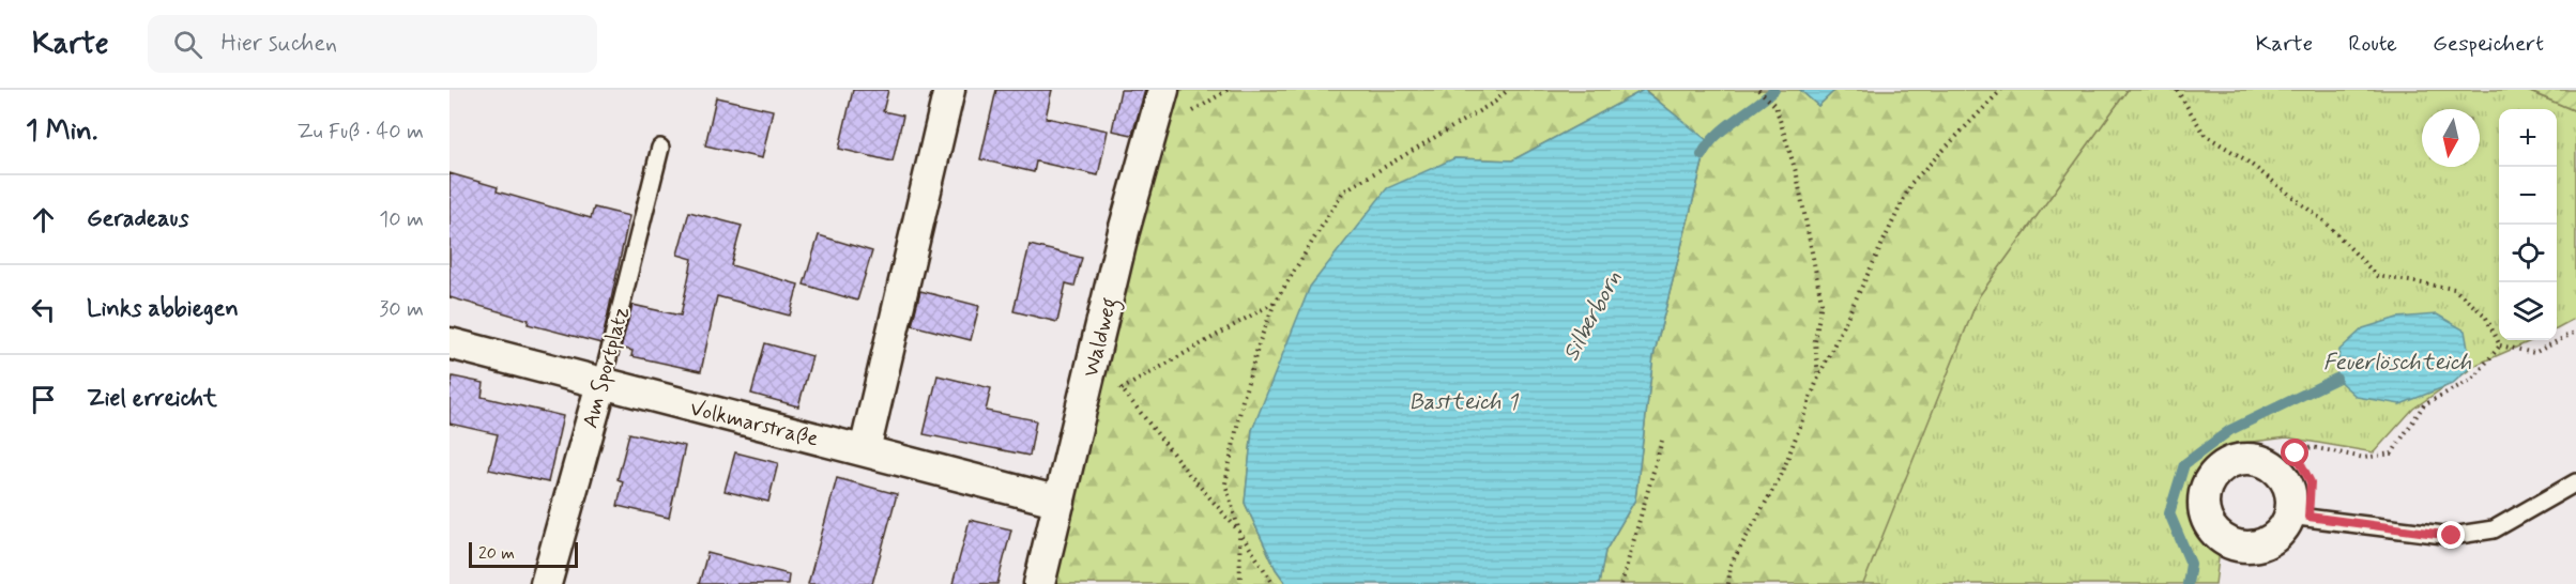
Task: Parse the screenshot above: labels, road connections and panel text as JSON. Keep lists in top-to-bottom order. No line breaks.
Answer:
{"streets":{"street":["Waldweg","Am Sportplatz","Volkmarstraße"]},"crossings":[["Waldweg","Volkmarstraße"],["Am Sportplatz","Volkmarstraße"]],"water":["Silberborn","Feuerlöschteich","Bastteich 1"],"scale_bar":"20 m","north":"bottom","page":{"header":"Karte","search":"Hier suchen","nav":["Karte","Route","Gespeichert"],"heading":["1 Min.","Zu Fuß · 40 m"],"map_buttons":["+","−"],"list":[["Geradeaus","10 m"],["Links abbiegen","30 m"],"Ziel erreicht"],"scale":"20 m"}}
